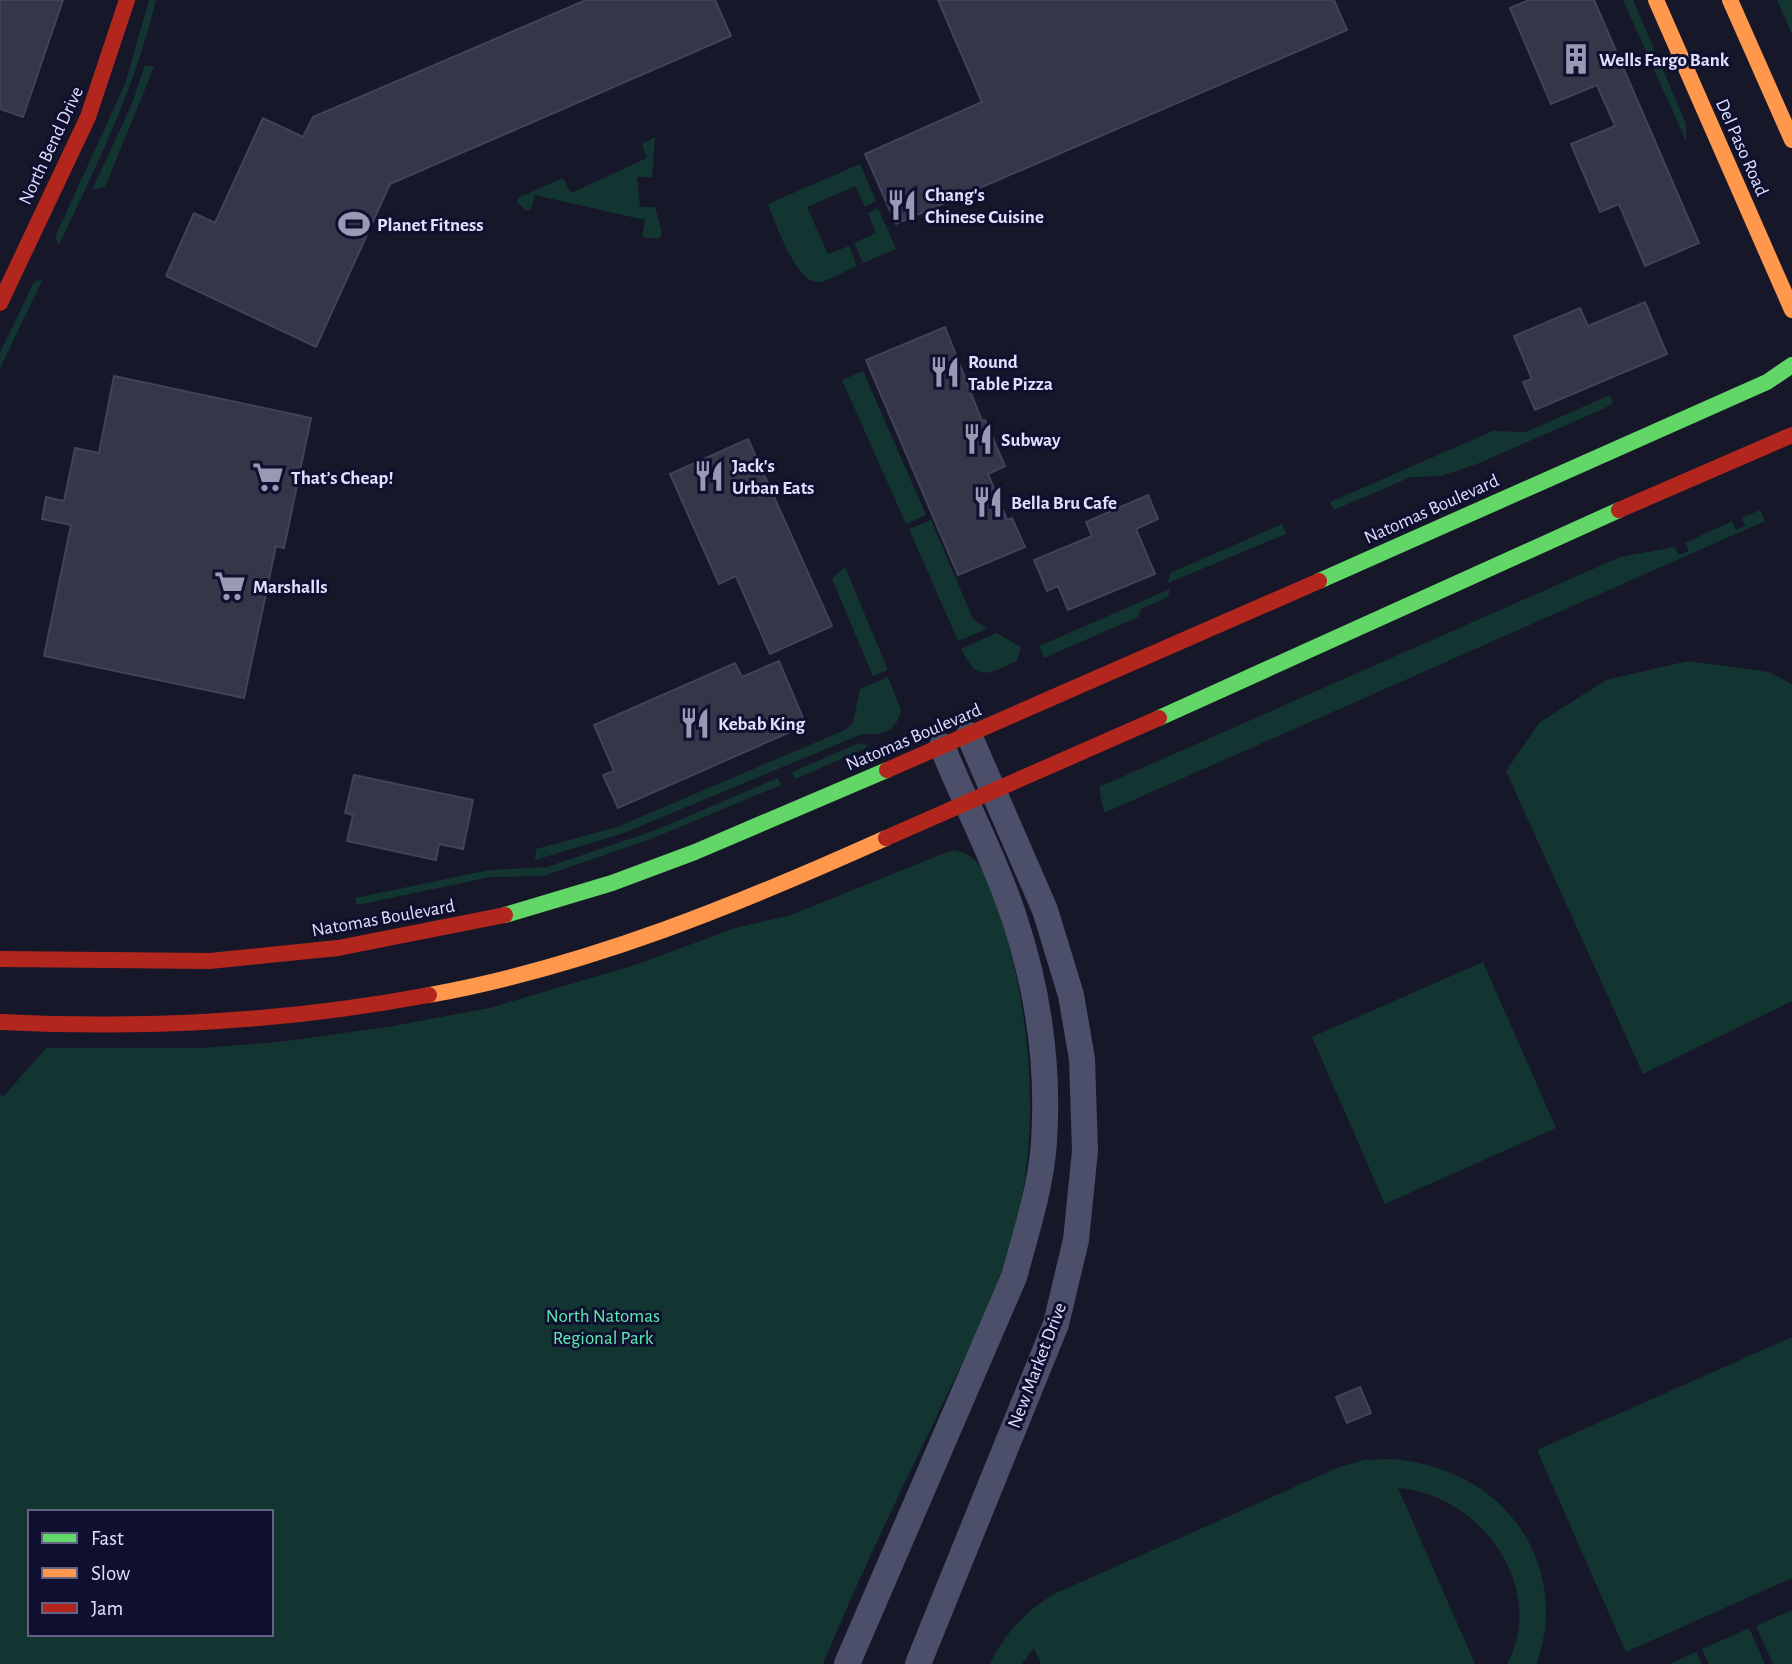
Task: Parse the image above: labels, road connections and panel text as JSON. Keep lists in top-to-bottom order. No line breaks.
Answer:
{"streets":{"main road":["North Bend Drive","Del Paso Road","Natomas Boulevard"],"street":["New Market Drive"]},"crossings":[["Natomas Boulevard","New Market Drive"]],"parks":["North Natomas Regional Park"],"places":{"building":["Wells Fargo Bank"],"restaurant":["Chang's Chinese Cuisine","Round Table Pizza","Subway","Jack's Urban Eats","Bella Bru Cafe","Kebab King"],"sports":["Planet Fitness"],"supermarket":["That’s Cheap!","Marshalls"]},"legend":["Fast","Slow","Jam"]}
